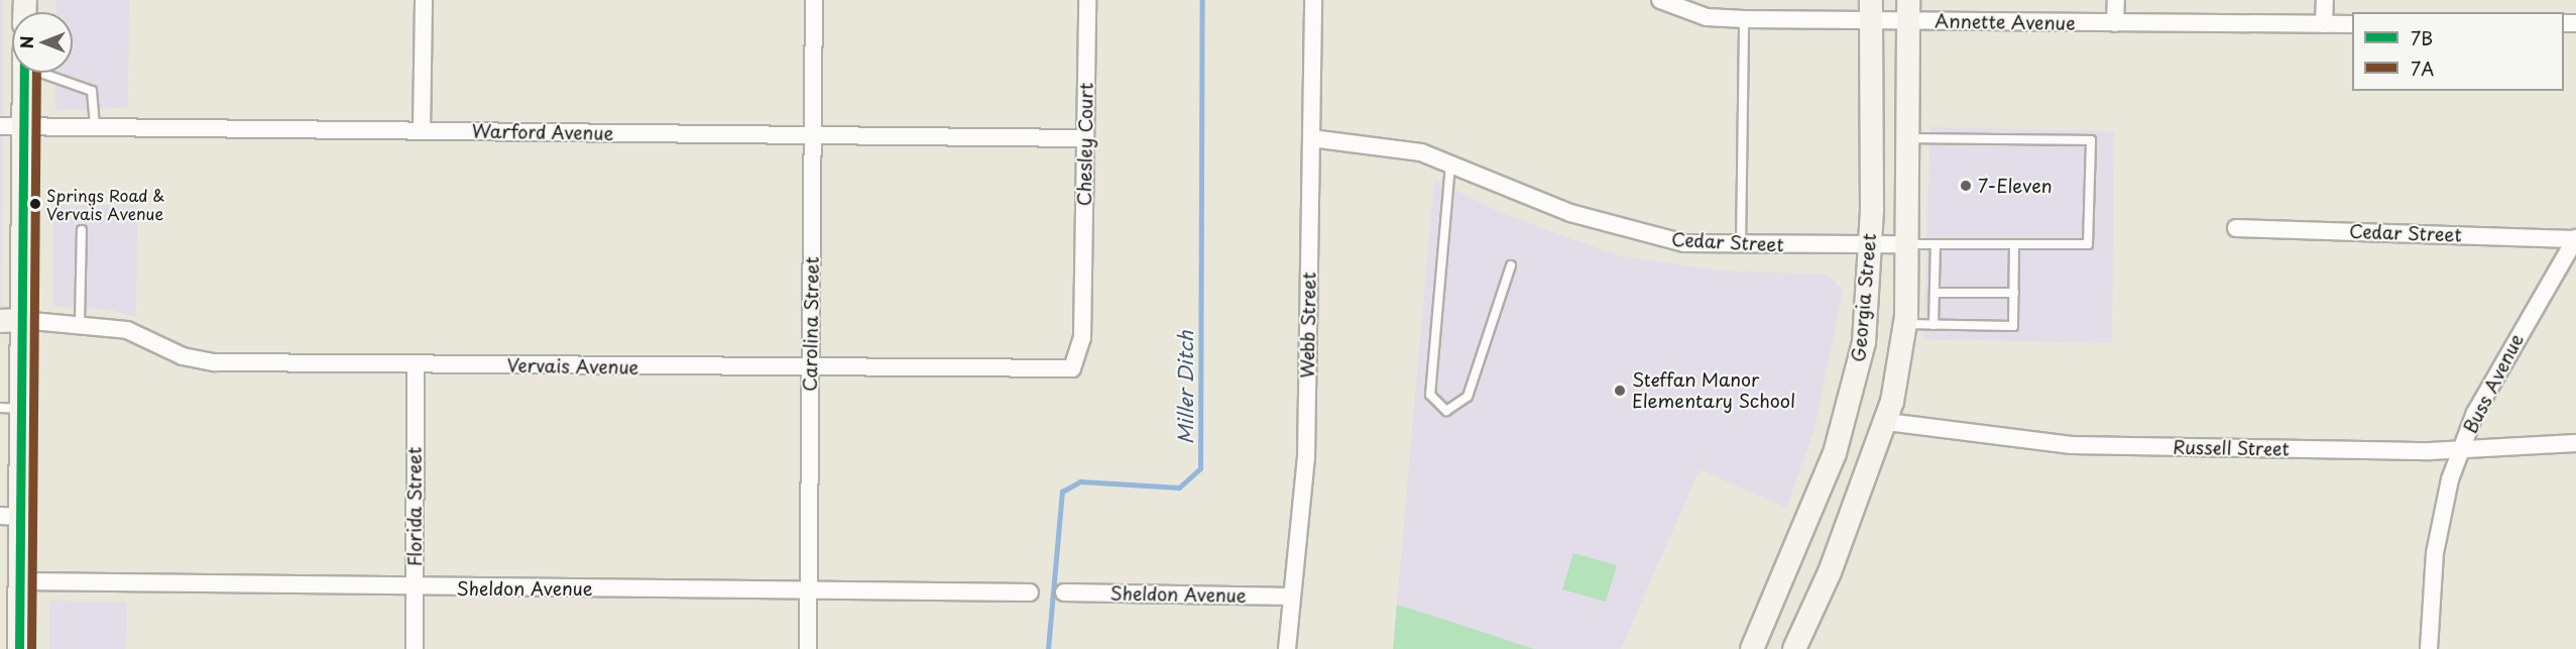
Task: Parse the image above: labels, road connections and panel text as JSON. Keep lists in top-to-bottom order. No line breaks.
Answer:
{"streets":{"main road":["Georgia Street"],"street":["Annette Avenue","Warford Avenue","Chesley Court","Cedar Street","Carolina Street","Webb Street","Vervais Avenue","Buss Avenue","Russell Street","Florida Street","Sheldon Avenue"]},"crossings":[["Annette Avenue","Georgia Street"],["Warford Avenue","Chesley Court"],["Warford Avenue","Carolina Street"],["Chesley Court","Vervais Avenue"],["Cedar Street","Georgia Street"],["Cedar Street","Webb Street"],["Cedar Street","Buss Avenue"],["Carolina Street","Vervais Avenue"],["Carolina Street","Sheldon Avenue"],["Webb Street","Sheldon Avenue"],["Vervais Avenue","Florida Street"],["Buss Avenue","Russell Street"],["Florida Street","Sheldon Avenue"]],"water":["Miller Ditch"],"places":["7-Eleven","Springs Road & Vervais Avenue","Steffan Manor Elementary School"],"lines":["transit line 7B","transit line 7A"],"legend":["7B","7A"],"north":"left"}
